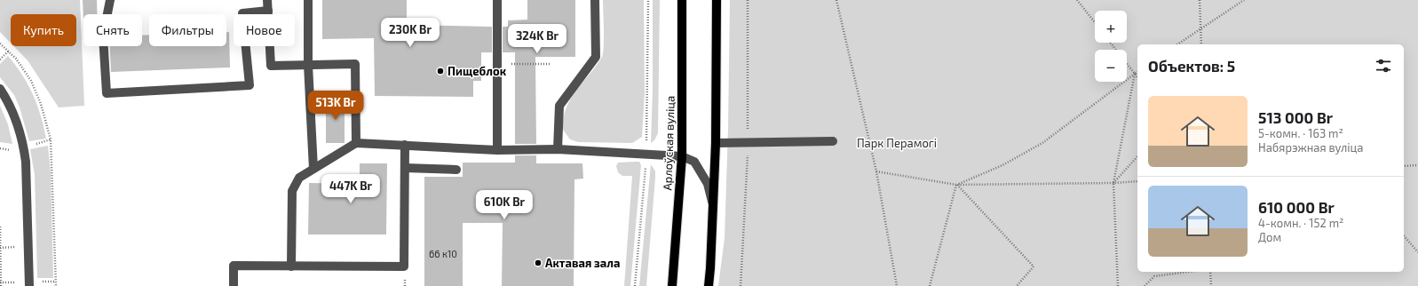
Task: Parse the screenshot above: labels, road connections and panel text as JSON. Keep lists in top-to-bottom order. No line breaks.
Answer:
{"streets":{"main road":["Арлоўская вуліца"]},"parks":["Парк Перамогі"],"places":["Пищеблок","Актавая зала"],"house_numbers":["66 к10"],"page":{"map_buttons":["+","−"],"chip":["Купить","Снять","Фильтры","Новое"],"price":["230K Br","324K Br","513K Br","447K Br","610K Br"],"heading":"Объектов: 5","list":[{"name":"513 000 Br","note":"5-комн. · 163 m² · Набярэжная вуліца"},{"name":"610 000 Br","note":"4-комн. · 152 m² · Дом"}]}}
